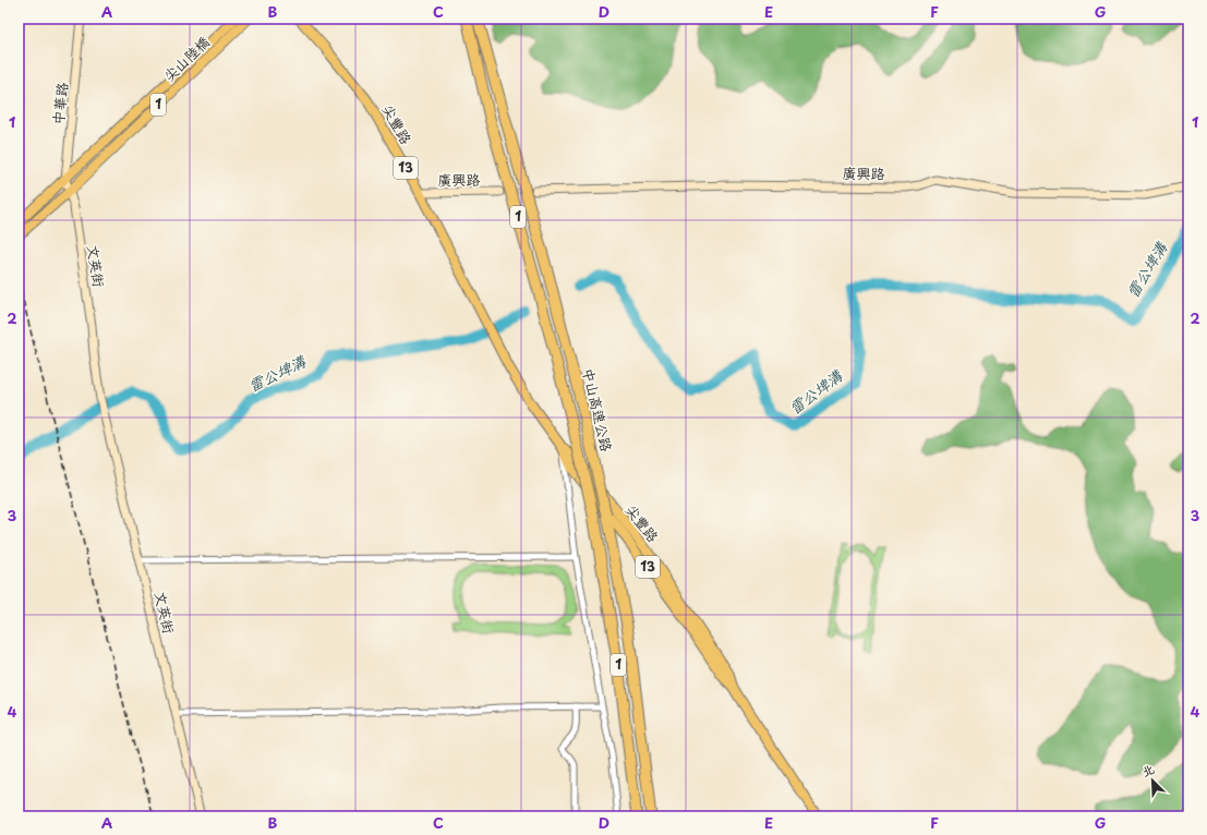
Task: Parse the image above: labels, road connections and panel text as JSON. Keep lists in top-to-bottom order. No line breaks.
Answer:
{"streets":{"highway":["1","中山高速公路"],"main road":["尖山陸橋","尖豐路","13"],"street":["中華路","廣興路","文英街"]},"crossings":[["尖山陸橋","中華路"],["尖山陸橋","1"],["尖山陸橋","文英街"],["中華路","1"],["中華路","文英街"],["1","文英街"],["尖豐路","廣興路"]],"water":["雷公埤溝"],"north":"top left","grid":{"columns":["A","B","C","D","E","F","G"],"rows":["1","2","3","4"]}}
